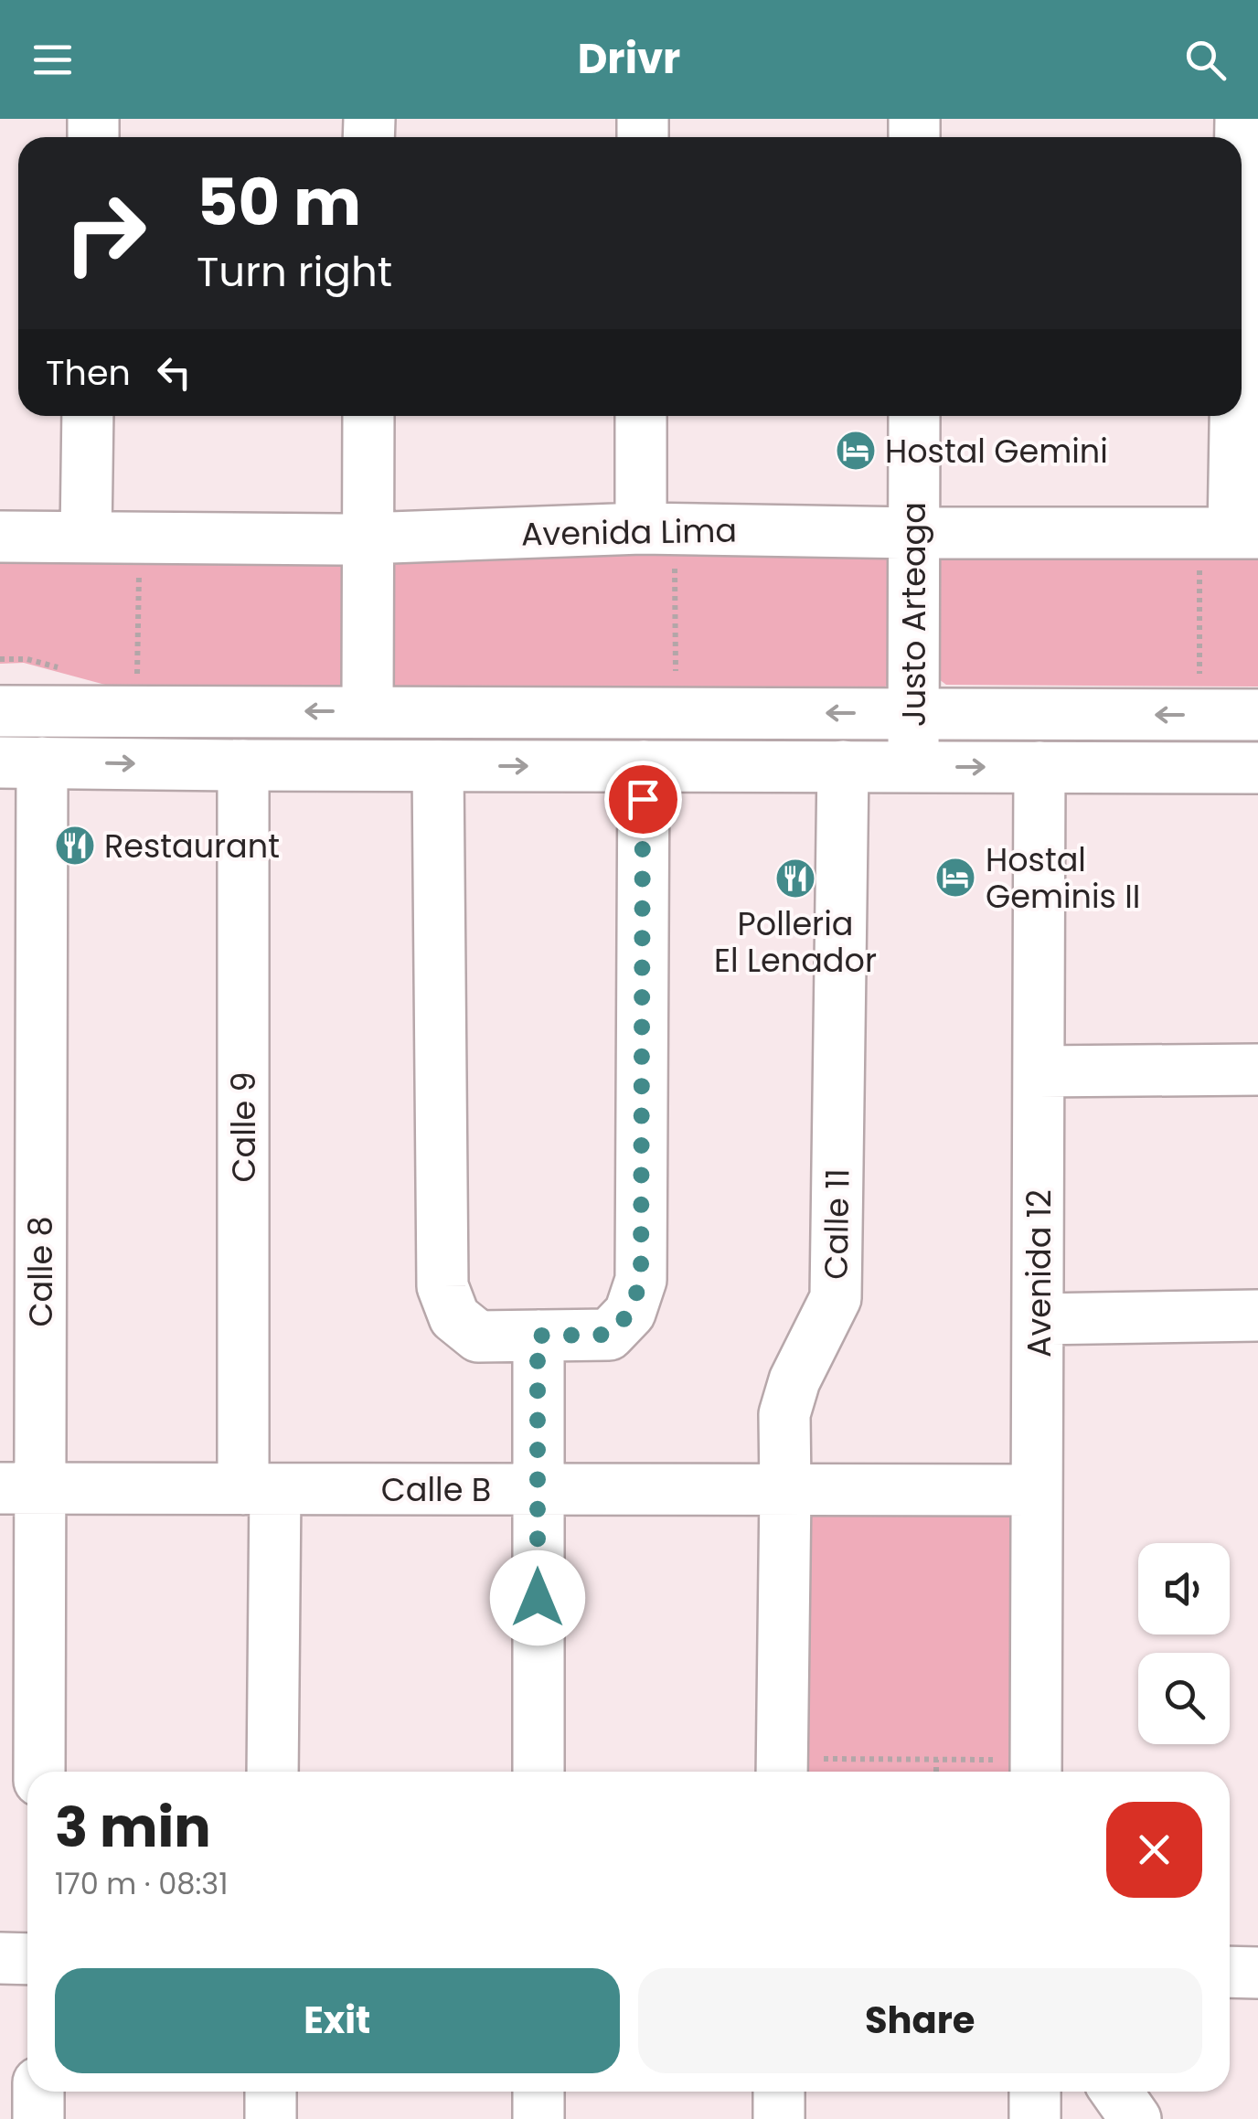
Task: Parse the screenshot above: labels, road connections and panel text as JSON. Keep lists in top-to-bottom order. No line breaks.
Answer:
{"streets":{"street":["Avenida Lima","Justo Arteaga","Calle 9","Calle 11","Calle 8","Avenida 12","Calle B"]},"crossings":[["Avenida Lima","Justo Arteaga"],["Calle 9","Calle B"],["Calle 11","Calle B"],["Calle 8","Calle B"],["Avenida 12","Calle B"]],"places":{"hotel":["Hostal Gemini","Hostal Geminis II"],"restaurant":["Restaurant","Polleria El Lenador"]},"page":{"header":"Drivr","turn":["50 m","Turn right"],"then":"Then","heading":["3 min","170 m · 08:31"],"buttons":["Exit","Share"]}}
